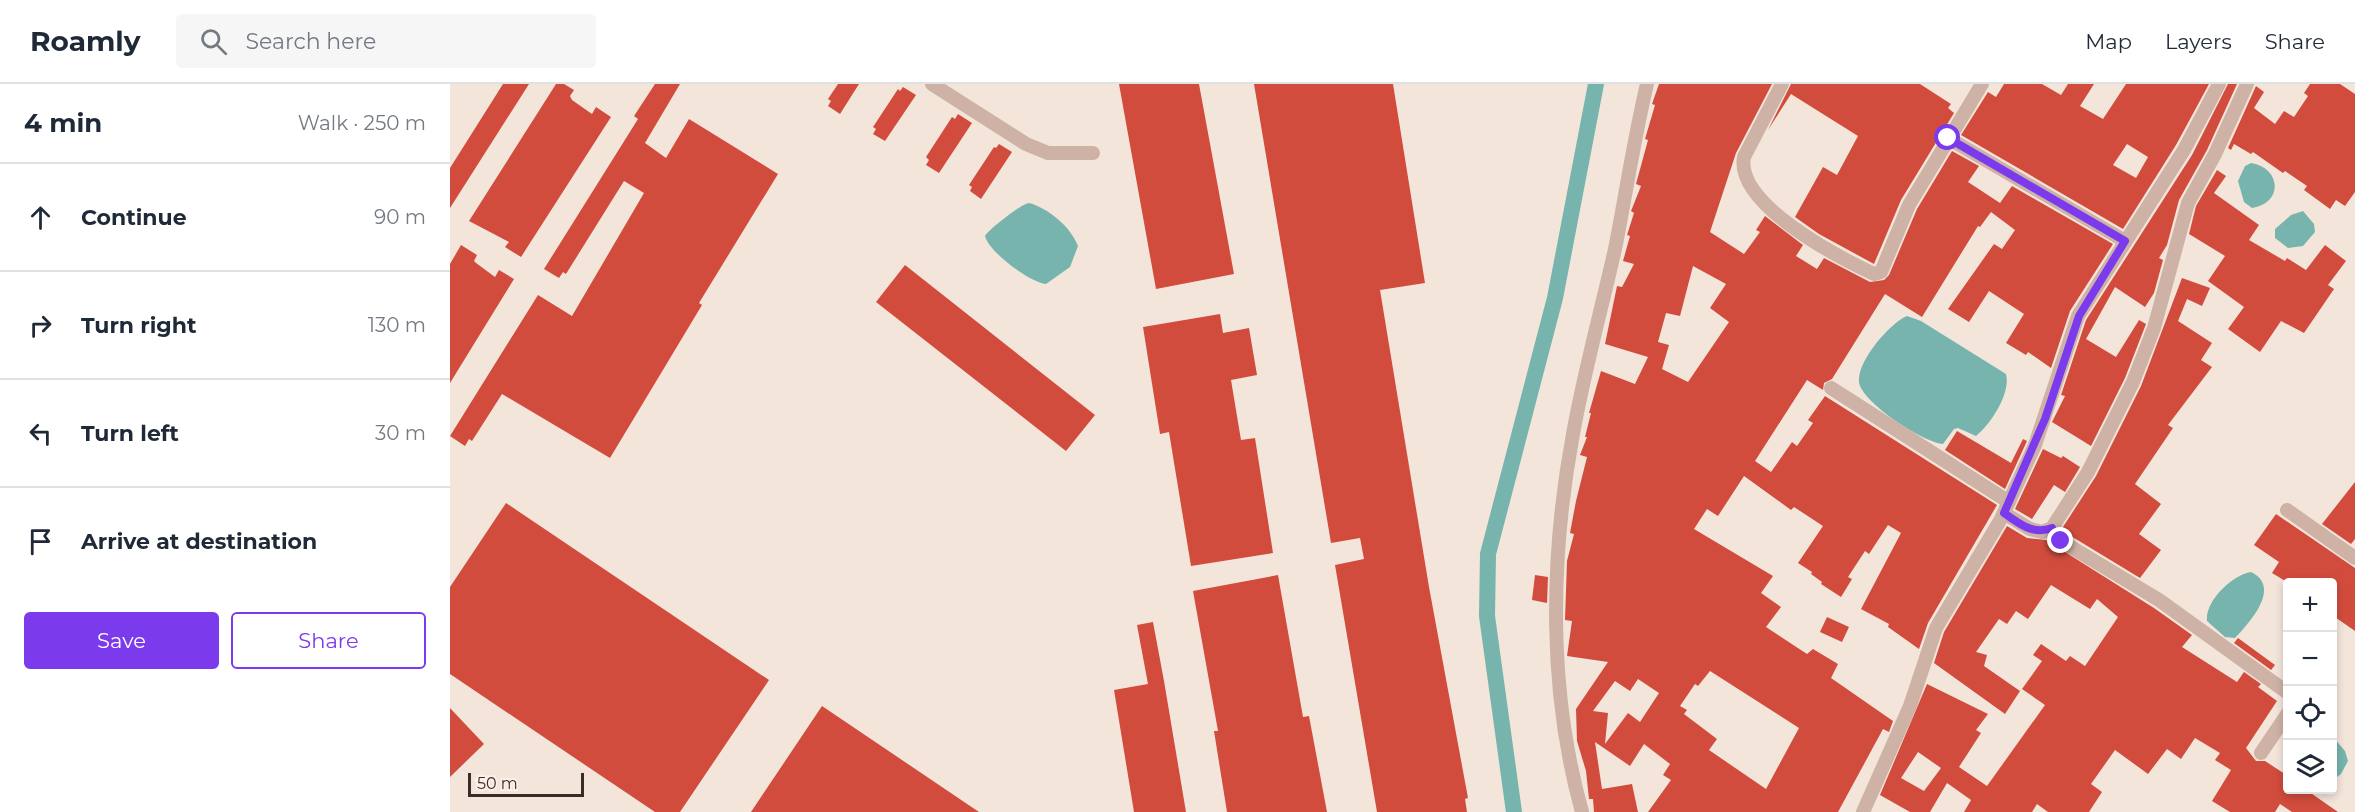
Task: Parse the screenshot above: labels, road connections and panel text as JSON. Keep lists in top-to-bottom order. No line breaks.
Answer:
{"scale_bar":"50 m","page":{"header":"Roamly","search":"Search here","nav":["Map","Layers","Share"],"heading":["4 min","Walk · 250 m"],"list":[["Continue","90 m"],["Turn right","130 m"],["Turn left","30 m"],"Arrive at destination"],"map_buttons":["+","−"],"buttons":["Save","Share"],"scale":"50 m"}}
